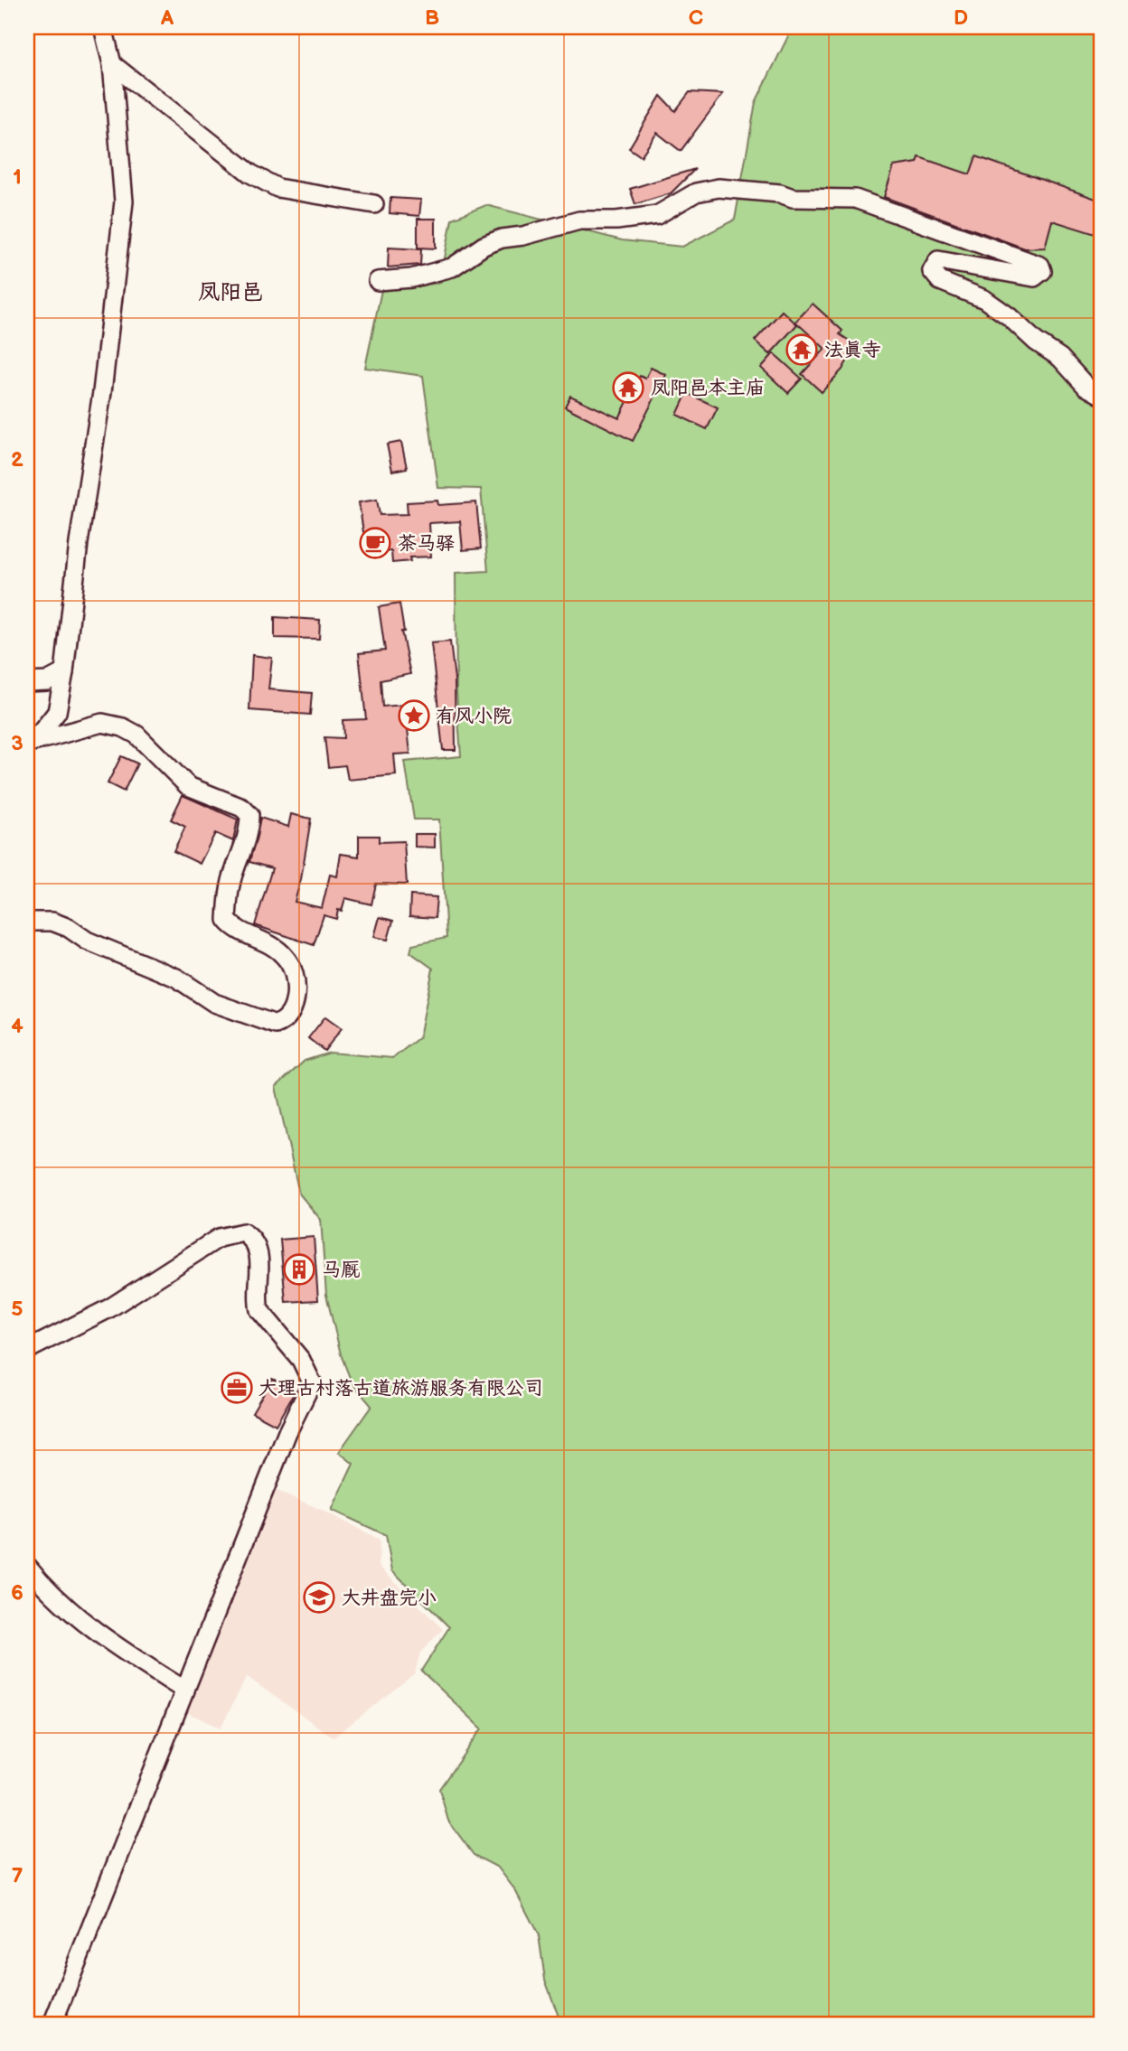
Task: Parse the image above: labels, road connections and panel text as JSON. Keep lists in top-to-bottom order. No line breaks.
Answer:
{"districts":["凤阳邑"],"places":{"temple":["法真寺","凤阳邑本主庙"],"cafe":["茶马驿"],"place":["有风小院"],"building":["马厩"],"office":["大理古村落古道旅游服务有限公司"],"school or university":["大井盘完小"]},"grid":{"columns":["A","B","C","D"],"rows":["1","2","3","4","5","6","7"]}}
